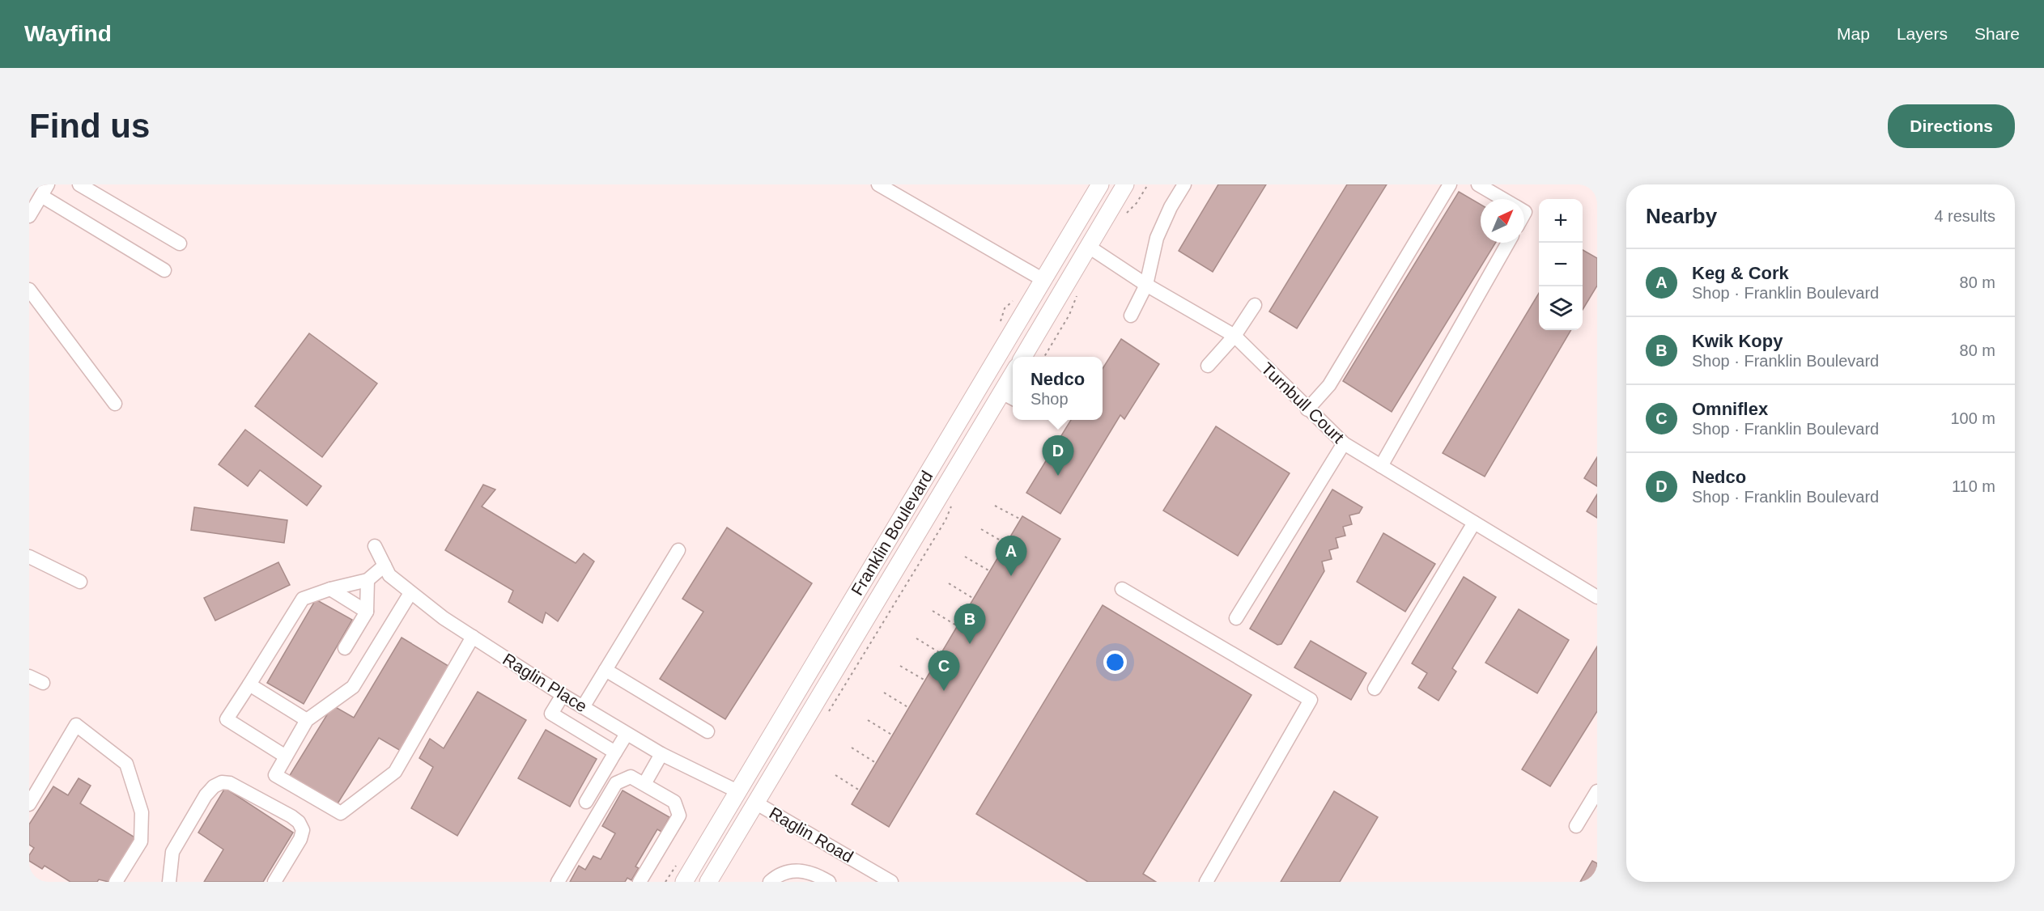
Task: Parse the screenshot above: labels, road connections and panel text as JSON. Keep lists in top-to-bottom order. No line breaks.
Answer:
{"streets":{"main road":["Franklin Boulevard"],"street":["Turnbull Court","Raglin Place","Raglin Road"]},"crossings":[["Franklin Boulevard","Raglin Place"],["Franklin Boulevard","Raglin Road"]],"north":"top right","page":{"header":"Wayfind","nav":["Map","Layers","Share"],"buttons":"Directions","title":"Find us","heading":["Nearby","4 results"],"map_buttons":["+","−"],"list":[{"mark":"A","name":"Keg & Cork","note":"Shop · Franklin Boulevard","value":"80 m"},{"mark":"B","name":"Kwik Kopy","note":"Shop · Franklin Boulevard","value":"80 m"},{"mark":"C","name":"Omniflex","note":"Shop · Franklin Boulevard","value":"100 m"},{"mark":"D","name":"Nedco","note":"Shop · Franklin Boulevard","value":"110 m"}],"popup":["Nedco","Shop"],"pins":["D","A","B","C"]}}
